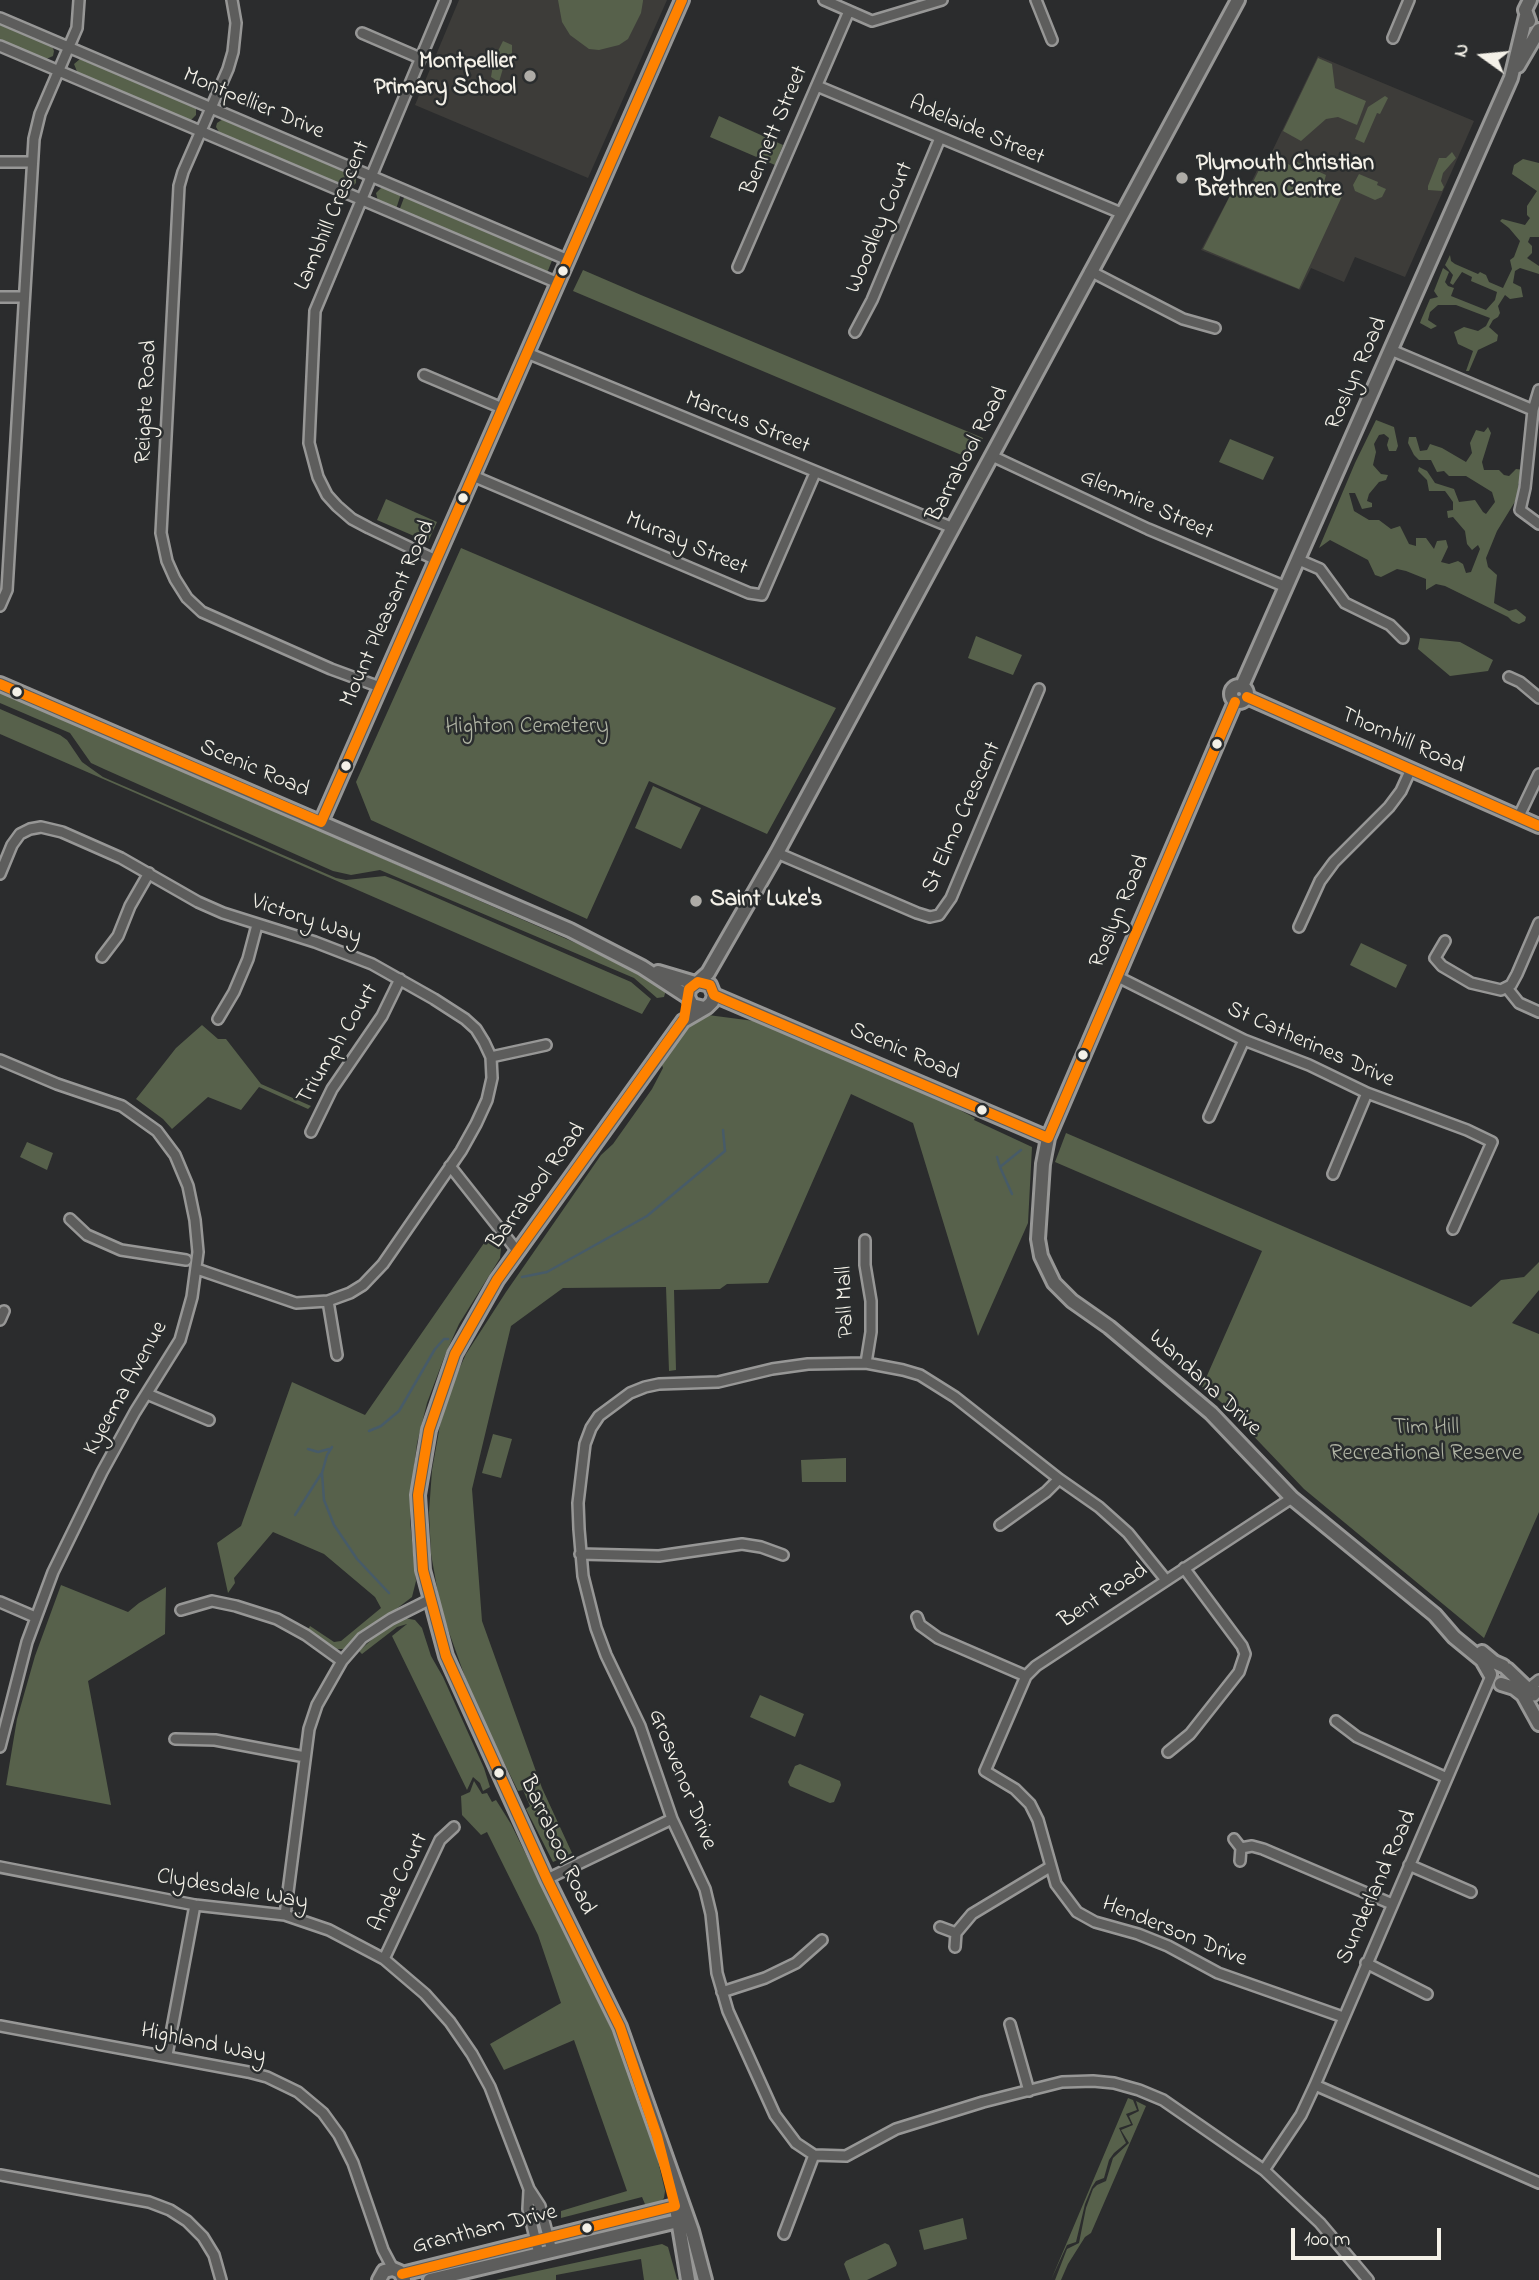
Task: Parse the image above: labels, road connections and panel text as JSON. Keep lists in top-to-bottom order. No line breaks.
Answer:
{"streets":{"street":["Montpellier Drive","Bennett Street","Adelaide Street","Lambhill Crescent","Woodley Court","Roslyn Road","Reigate Road","Marcus Street","Barrabool Road","Glenmire Street","Murray Street","Mount Pleasant Road","Thornhill Road","Scenic Road","St Elmo Crescent","Victory Way","Triumph Court","St Catherines Drive","Pall Mall","Wandana Drive","Kyeema Avenue","Bent Road","Grosvenor Drive","Ande Court","Sunderland Road","Clydesdale Way","Henderson Drive","Highland Way","Grantham Drive"]},"crossings":[["Montpellier Drive","Lambhill Crescent"],["Montpellier Drive","Reigate Road"],["Montpellier Drive","Mount Pleasant Road"],["Bennett Street","Adelaide Street"],["Adelaide Street","Woodley Court"],["Adelaide Street","Barrabool Road"],["Lambhill Crescent","Mount Pleasant Road"],["Roslyn Road","Glenmire Street"],["Roslyn Road","Thornhill Road"],["Roslyn Road","Scenic Road"],["Roslyn Road","St Catherines Drive"],["Roslyn Road","Wandana Drive"],["Reigate Road","Mount Pleasant Road"],["Marcus Street","Barrabool Road"],["Marcus Street","Murray Street"],["Marcus Street","Mount Pleasant Road"],["Barrabool Road","Glenmire Street"],["Barrabool Road","Scenic Road"],["Barrabool Road","St Elmo Crescent"],["Barrabool Road","Grantham Drive"],["Murray Street","Mount Pleasant Road"],["Mount Pleasant Road","Scenic Road"],["Scenic Road","Wandana Drive"],["Victory Way","Triumph Court"],["Pall Mall","Grosvenor Drive"],["Wandana Drive","Bent Road"],["Wandana Drive","Sunderland Road"],["Bent Road","Grosvenor Drive"],["Bent Road","Henderson Drive"],["Ande Court","Clydesdale Way"],["Sunderland Road","Henderson Drive"],["Clydesdale Way","Grantham Drive"],["Highland Way","Grantham Drive"]],"parks":["Highton Cemetery","Tim Hill Recreational Reserve"],"places":["Montpellier Primary School","Plymouth Christian Brethren Centre","Saint Luke's"],"scale_bar":"100 m","north":"left"}
